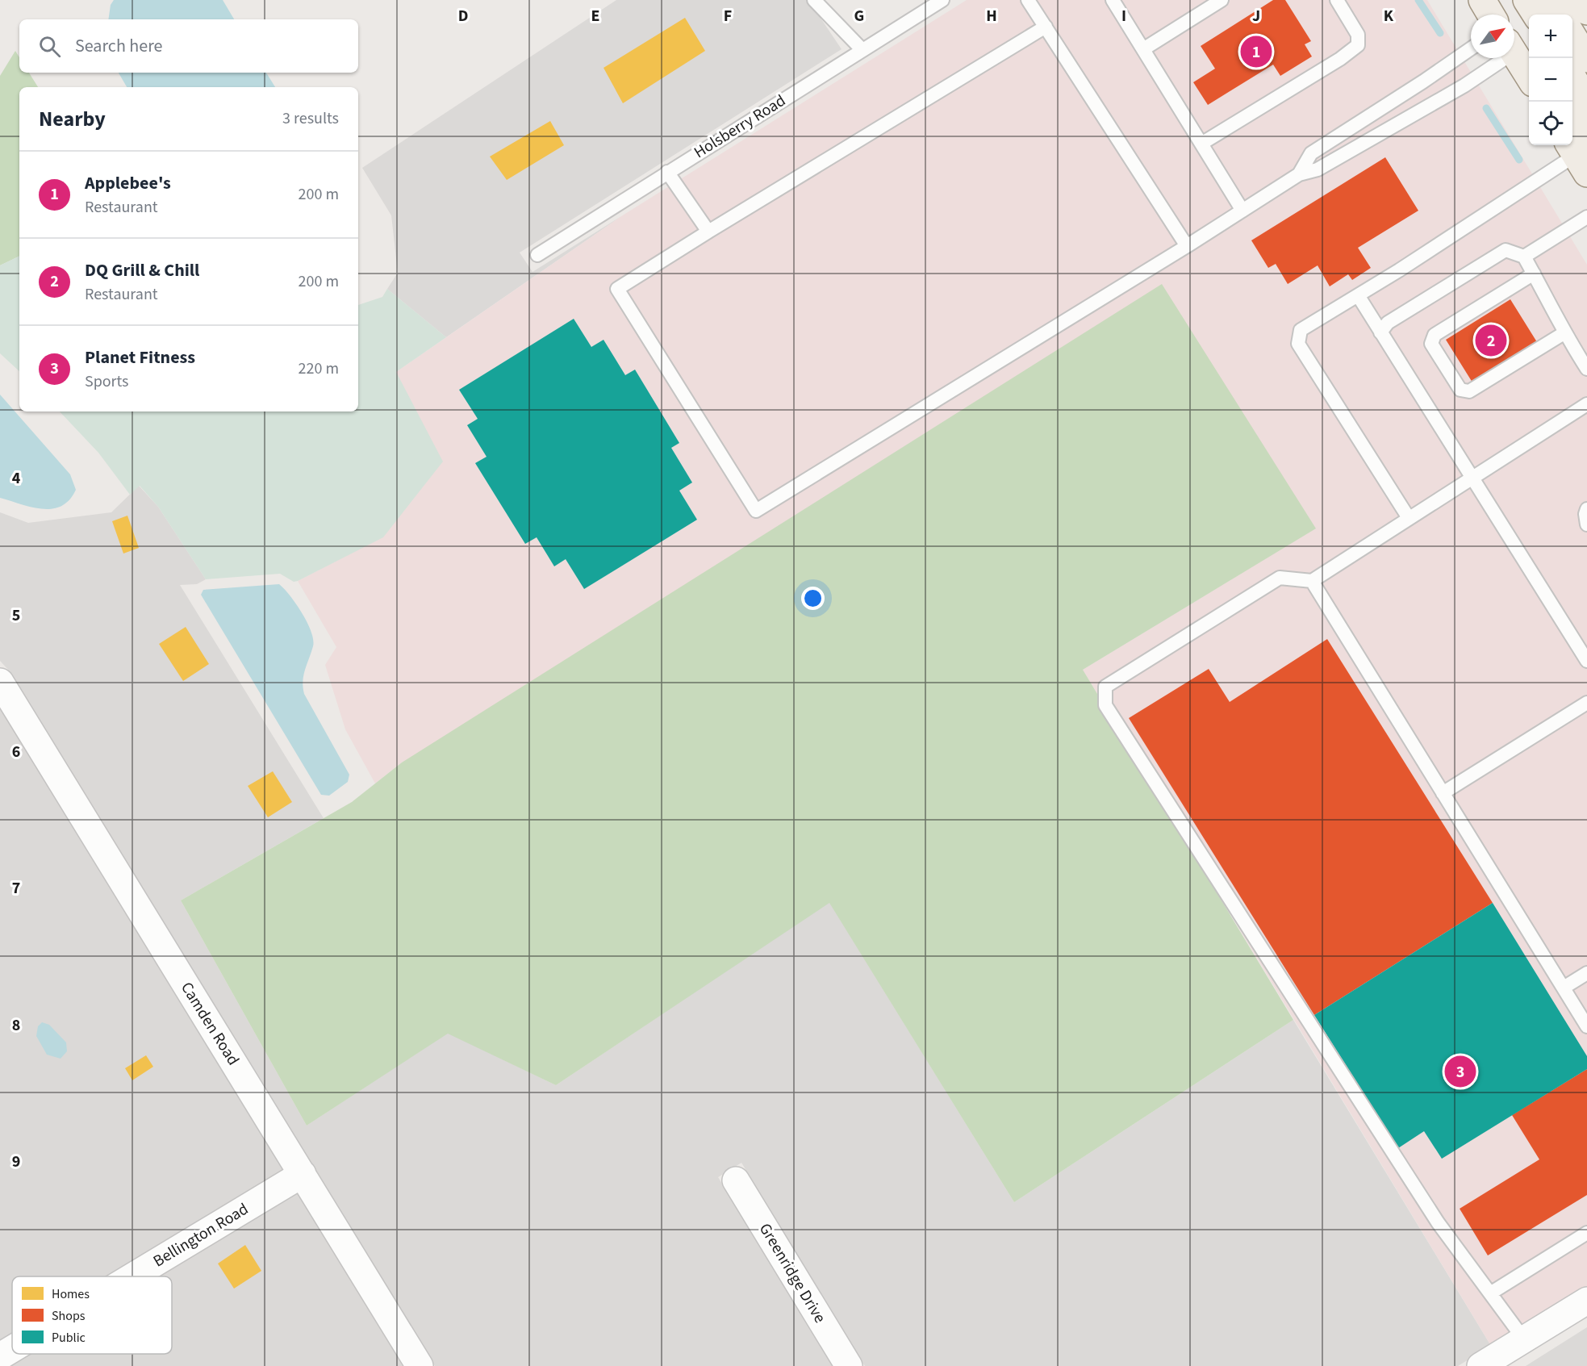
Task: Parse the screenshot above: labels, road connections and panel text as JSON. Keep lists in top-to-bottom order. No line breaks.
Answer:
{"streets":{"street":["Camden Road","Bellington Road","Greenridge Drive"],"lane":["Holsberry Road"]},"crossings":[["Camden Road","Bellington Road"]],"legend":["Homes","Shops","Public"],"north":"top right","page":{"map_buttons":["+","−"],"search":"Search here","pins":["1","2","3"],"heading":["Nearby","3 results"],"list":[{"mark":"1","name":"Applebee's","note":"Restaurant","value":"200 m"},{"mark":"2","name":"DQ Grill & Chill","note":"Restaurant","value":"200 m"},{"mark":"3","name":"Planet Fitness","note":"Sports","value":"220 m"}]},"grid":{"columns":["D","E","F","G","H","I","J","K"],"rows":["4","5","6","7","8","9"]}}
